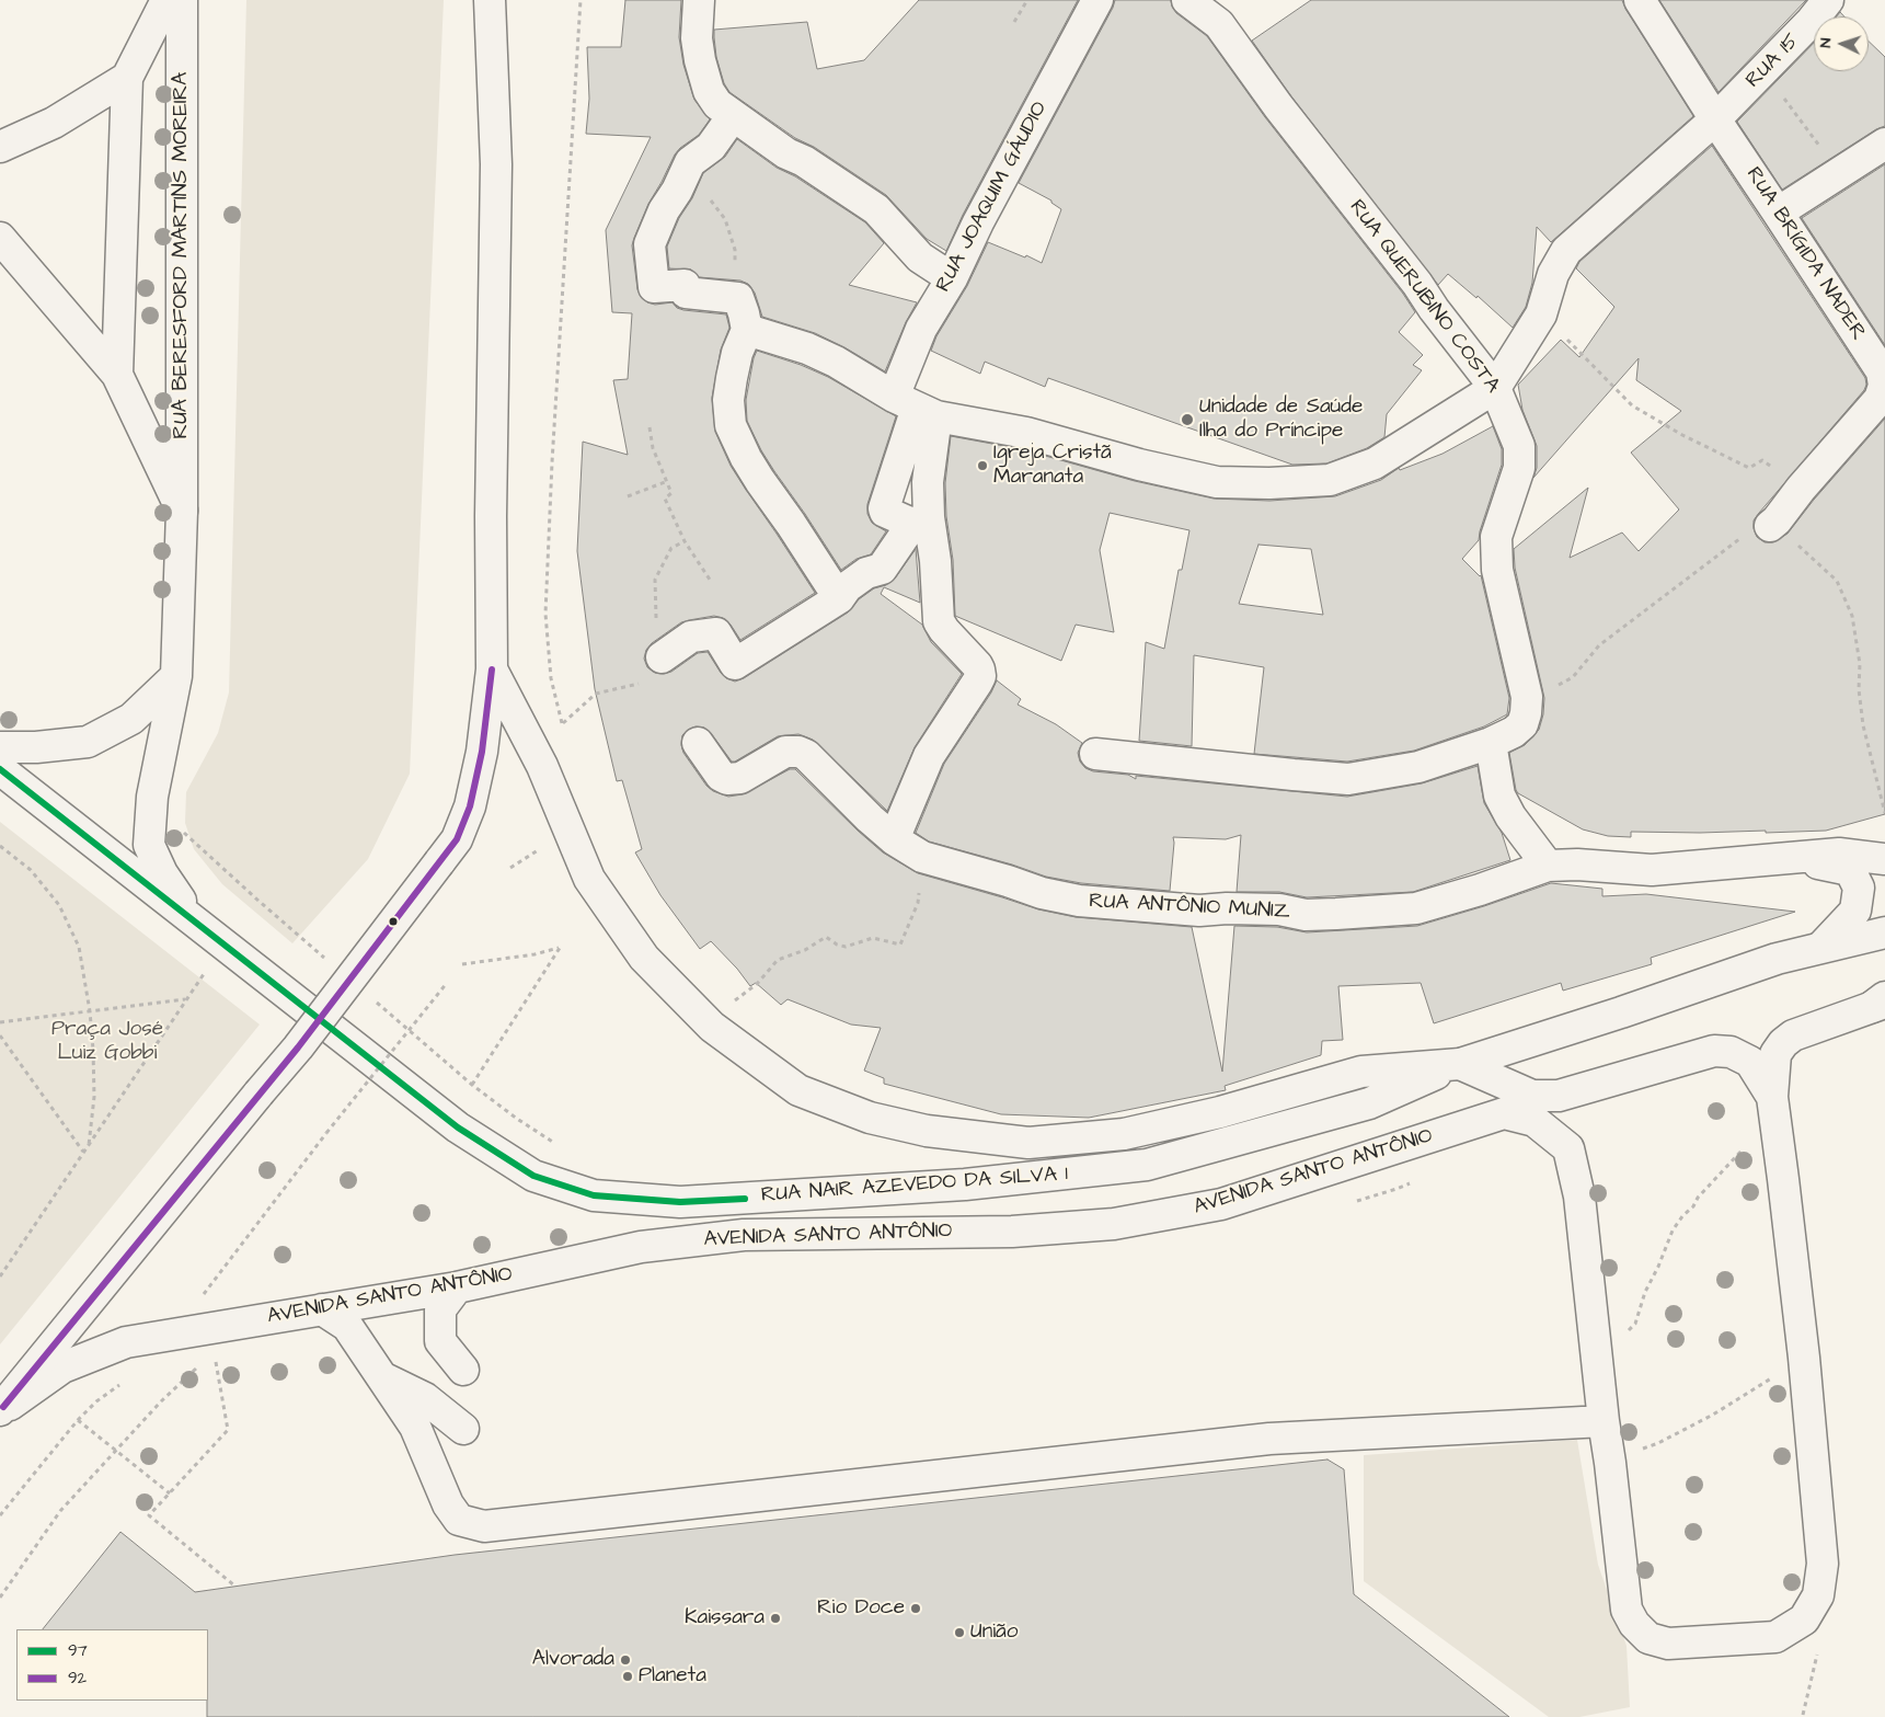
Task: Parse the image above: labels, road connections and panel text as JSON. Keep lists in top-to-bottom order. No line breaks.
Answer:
{"streets":{"street":["RUA 15","RUA JOAQUIM GÁUDIO","RUA BRÍGIDA NADER","RUA BERESFORD MARTINS MOREIRA","RUA QUERUBINO COSTA","RUA ANTÔNIO MUNIZ","AVENIDA SANTO ANTÔNIO","RUA NAIR AZEVEDO DA SILVA 1"]},"crossings":[["RUA 15","RUA BRÍGIDA NADER"],["RUA 15","RUA QUERUBINO COSTA"],["RUA JOAQUIM GÁUDIO","RUA ANTÔNIO MUNIZ"],["RUA BERESFORD MARTINS MOREIRA","RUA NAIR AZEVEDO DA SILVA 1"]],"parks":["Praça José Luiz Gobbi"],"places":["Unidade de Saúde Ilha do Príncipe","Igreja Cristã Maranata","Rio Doce","Kaissara","União","Alvorada","Planeta"],"lines":["transit line 92","transit line 97"],"legend":["97","92"],"north":"left"}
